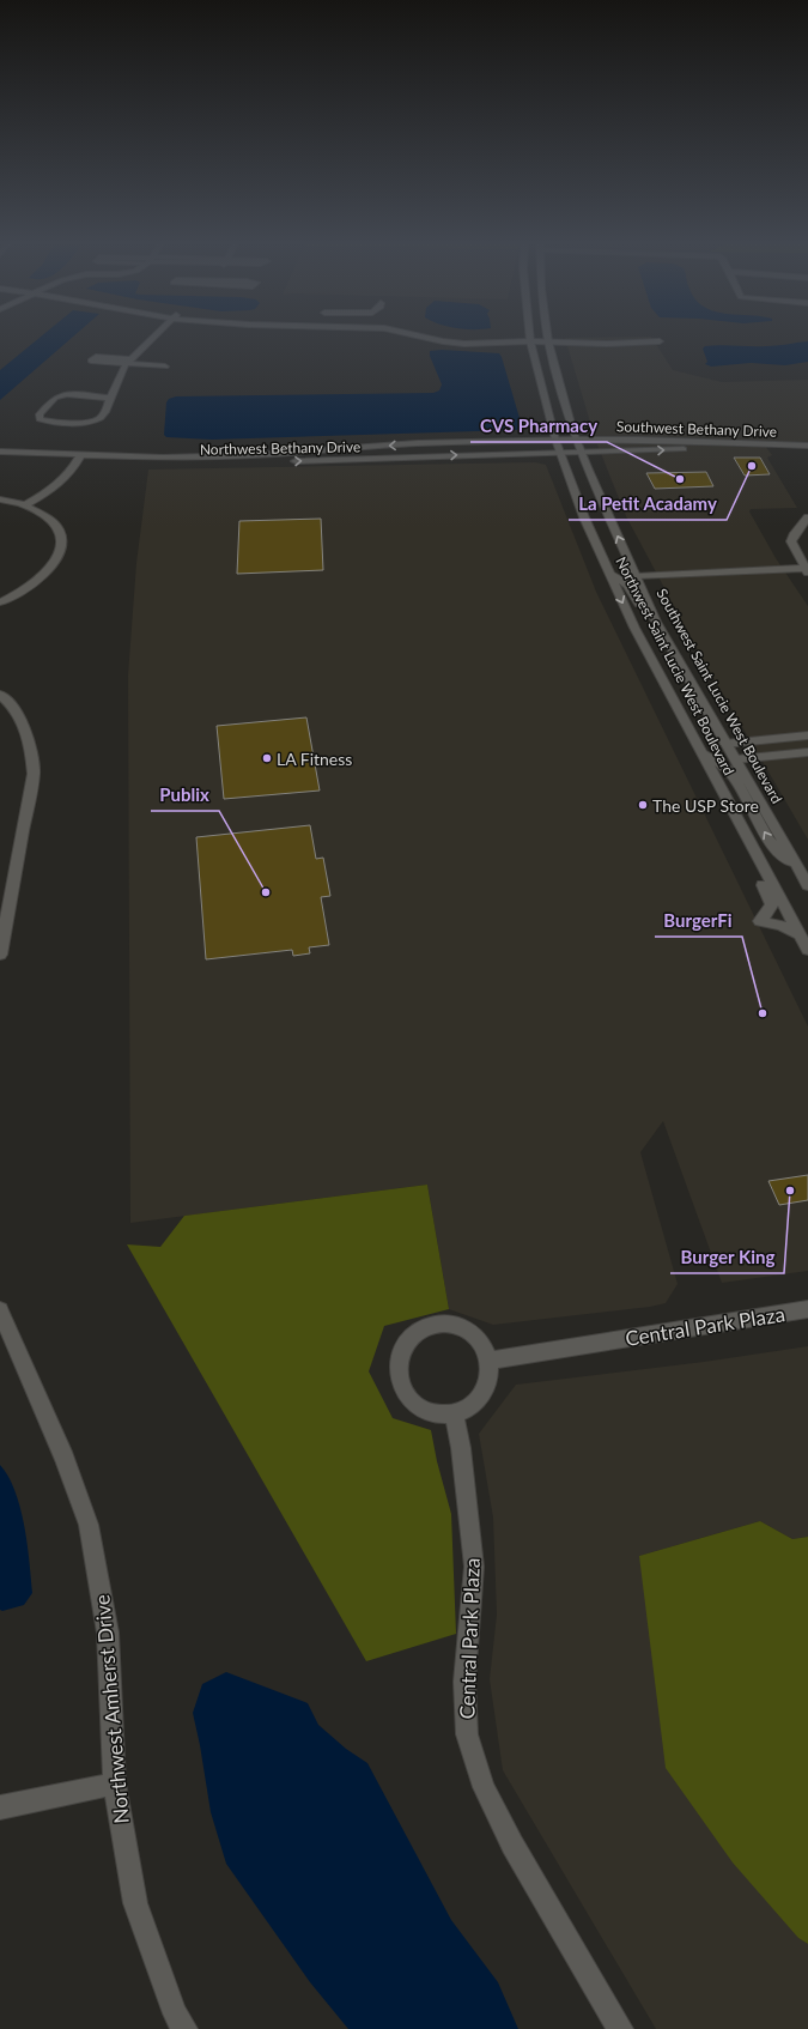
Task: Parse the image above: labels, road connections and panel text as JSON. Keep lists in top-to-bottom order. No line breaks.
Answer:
{"streets":{"street":["Southwest Bethany Drive","Northwest Bethany Drive","Northwest Saint Lucie West Boulevard","Southwest Saint Lucie West Boulevard","Central Park Plaza","Northwest Amherst Drive"]},"crossings":[["Southwest Bethany Drive","Northwest Bethany Drive"],["Southwest Bethany Drive","Northwest Saint Lucie West Boulevard"],["Southwest Bethany Drive","Southwest Saint Lucie West Boulevard"],["Northwest Bethany Drive","Northwest Saint Lucie West Boulevard"]],"places":["La Petit Acadamy","CVS Pharmacy","LA Fitness","The USP Store","Publix","BurgerFi","Burger King"]}
